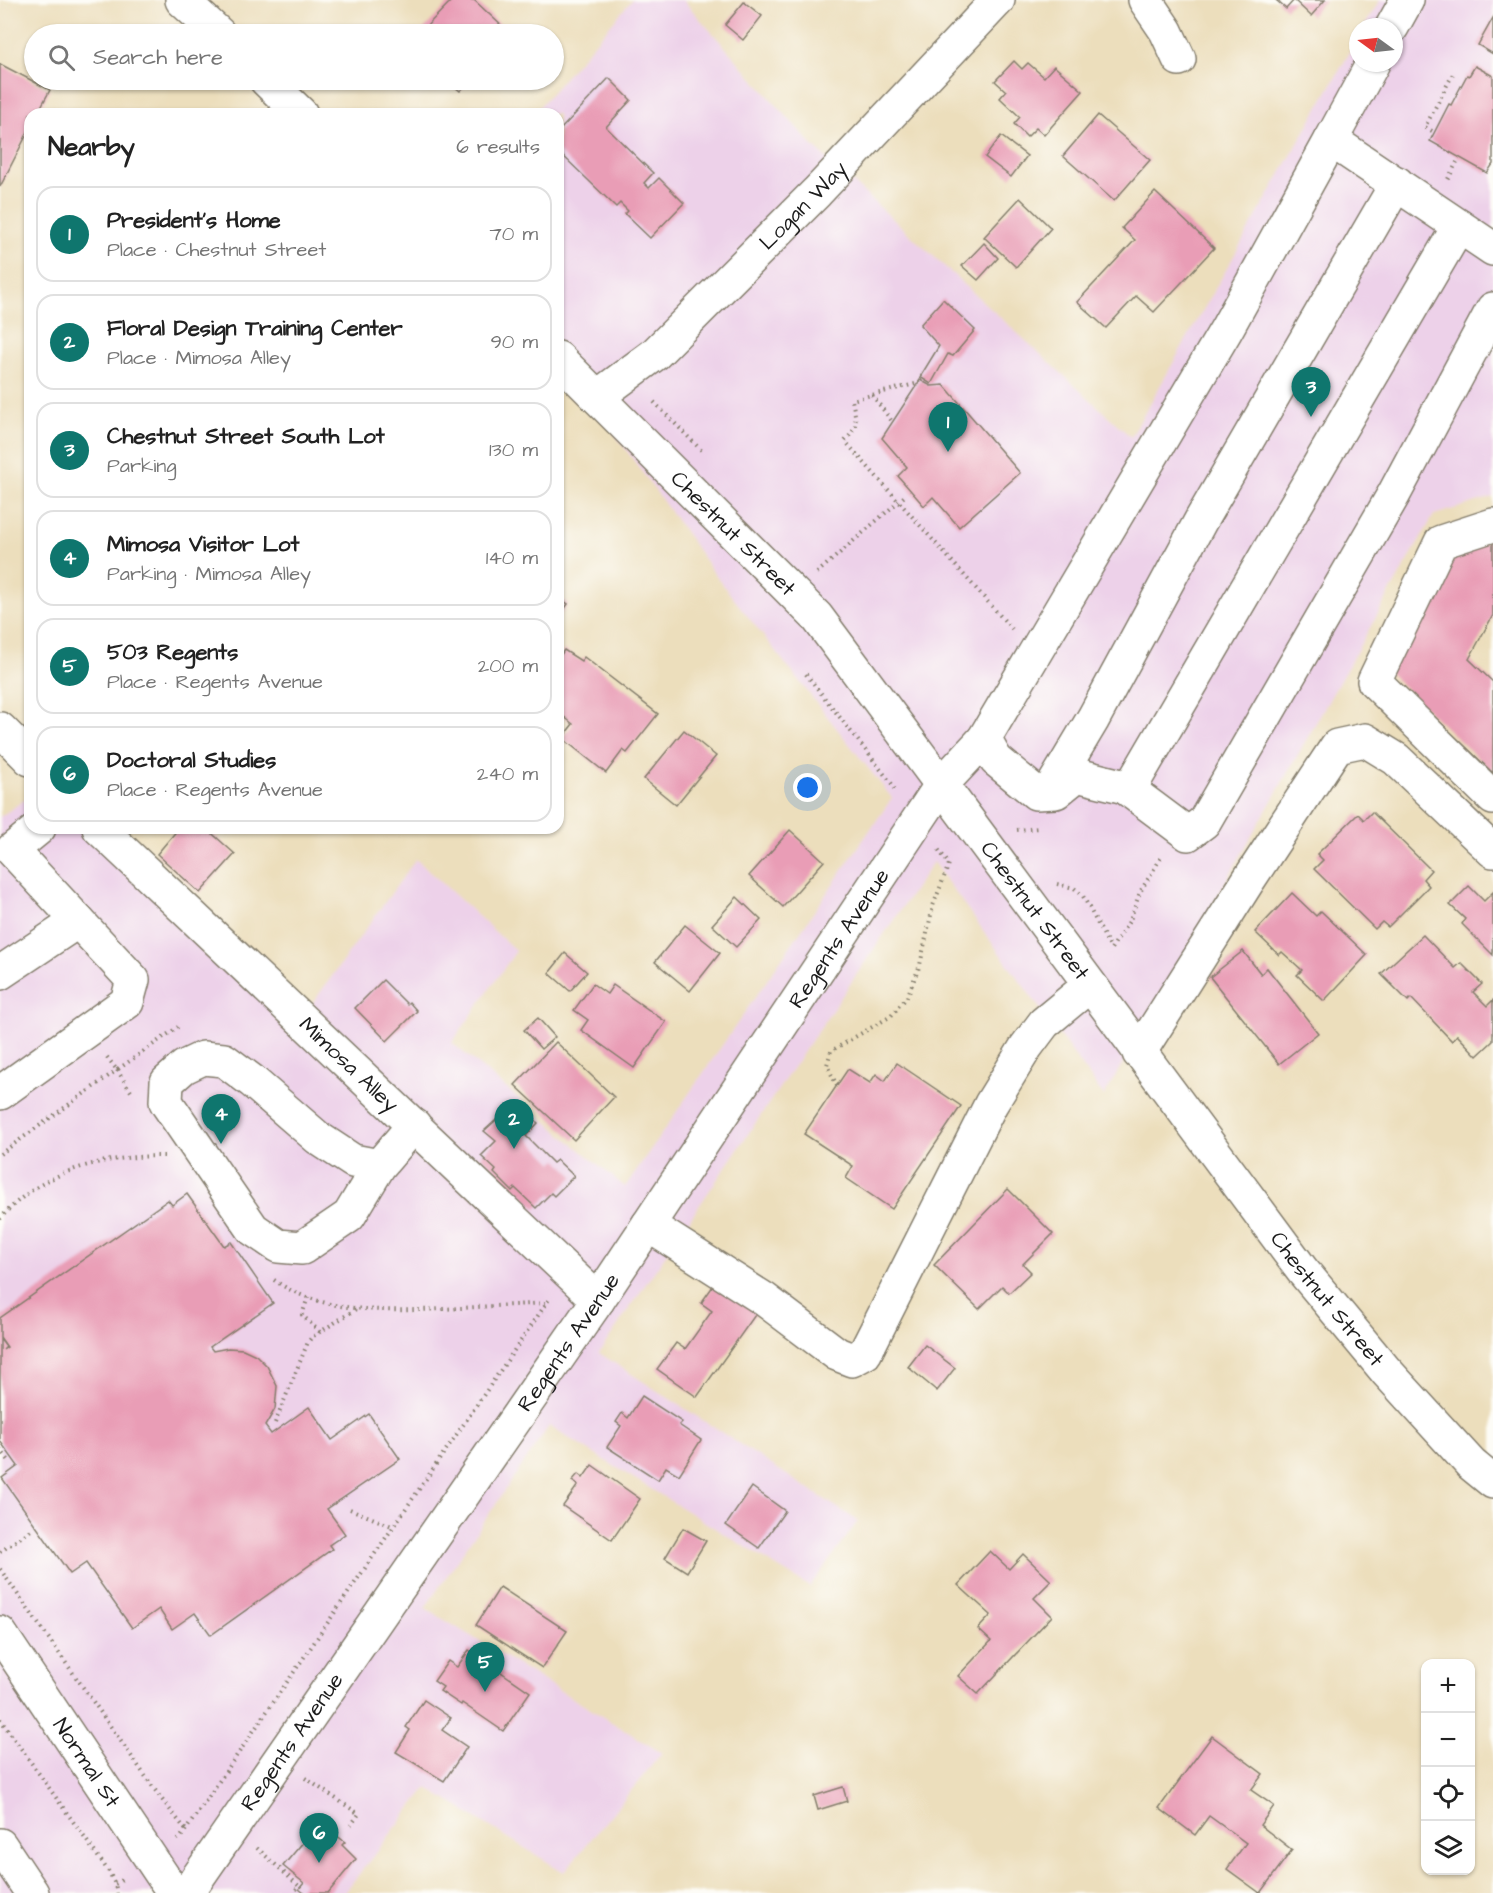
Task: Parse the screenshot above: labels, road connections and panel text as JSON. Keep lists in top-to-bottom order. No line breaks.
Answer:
{"streets":{"street":["Logan Way","Chestnut Street","Regents Avenue","Mimosa Alley","Normal St"]},"crossings":[["Logan Way","Chestnut Street"],["Chestnut Street","Regents Avenue"],["Regents Avenue","Mimosa Alley"]],"north":"left","page":{"search":"Search here","heading":["Nearby","6 results"],"list":[{"mark":"1","name":"President's Home","note":"Place · Chestnut Street","value":"70 m"},{"mark":"2","name":"Floral Design Training Center","note":"Place · Mimosa Alley","value":"90 m"},{"mark":"3","name":"Chestnut Street South Lot","note":"Parking","value":"130 m"},{"mark":"4","name":"Mimosa Visitor Lot","note":"Parking · Mimosa Alley","value":"140 m"},{"mark":"5","name":"503 Regents","note":"Place · Regents Avenue","value":"200 m"},{"mark":"6","name":"Doctoral Studies","note":"Place · Regents Avenue","value":"240 m"}],"pins":["3","1","4","2","5","6"],"map_buttons":["+","−"]}}
